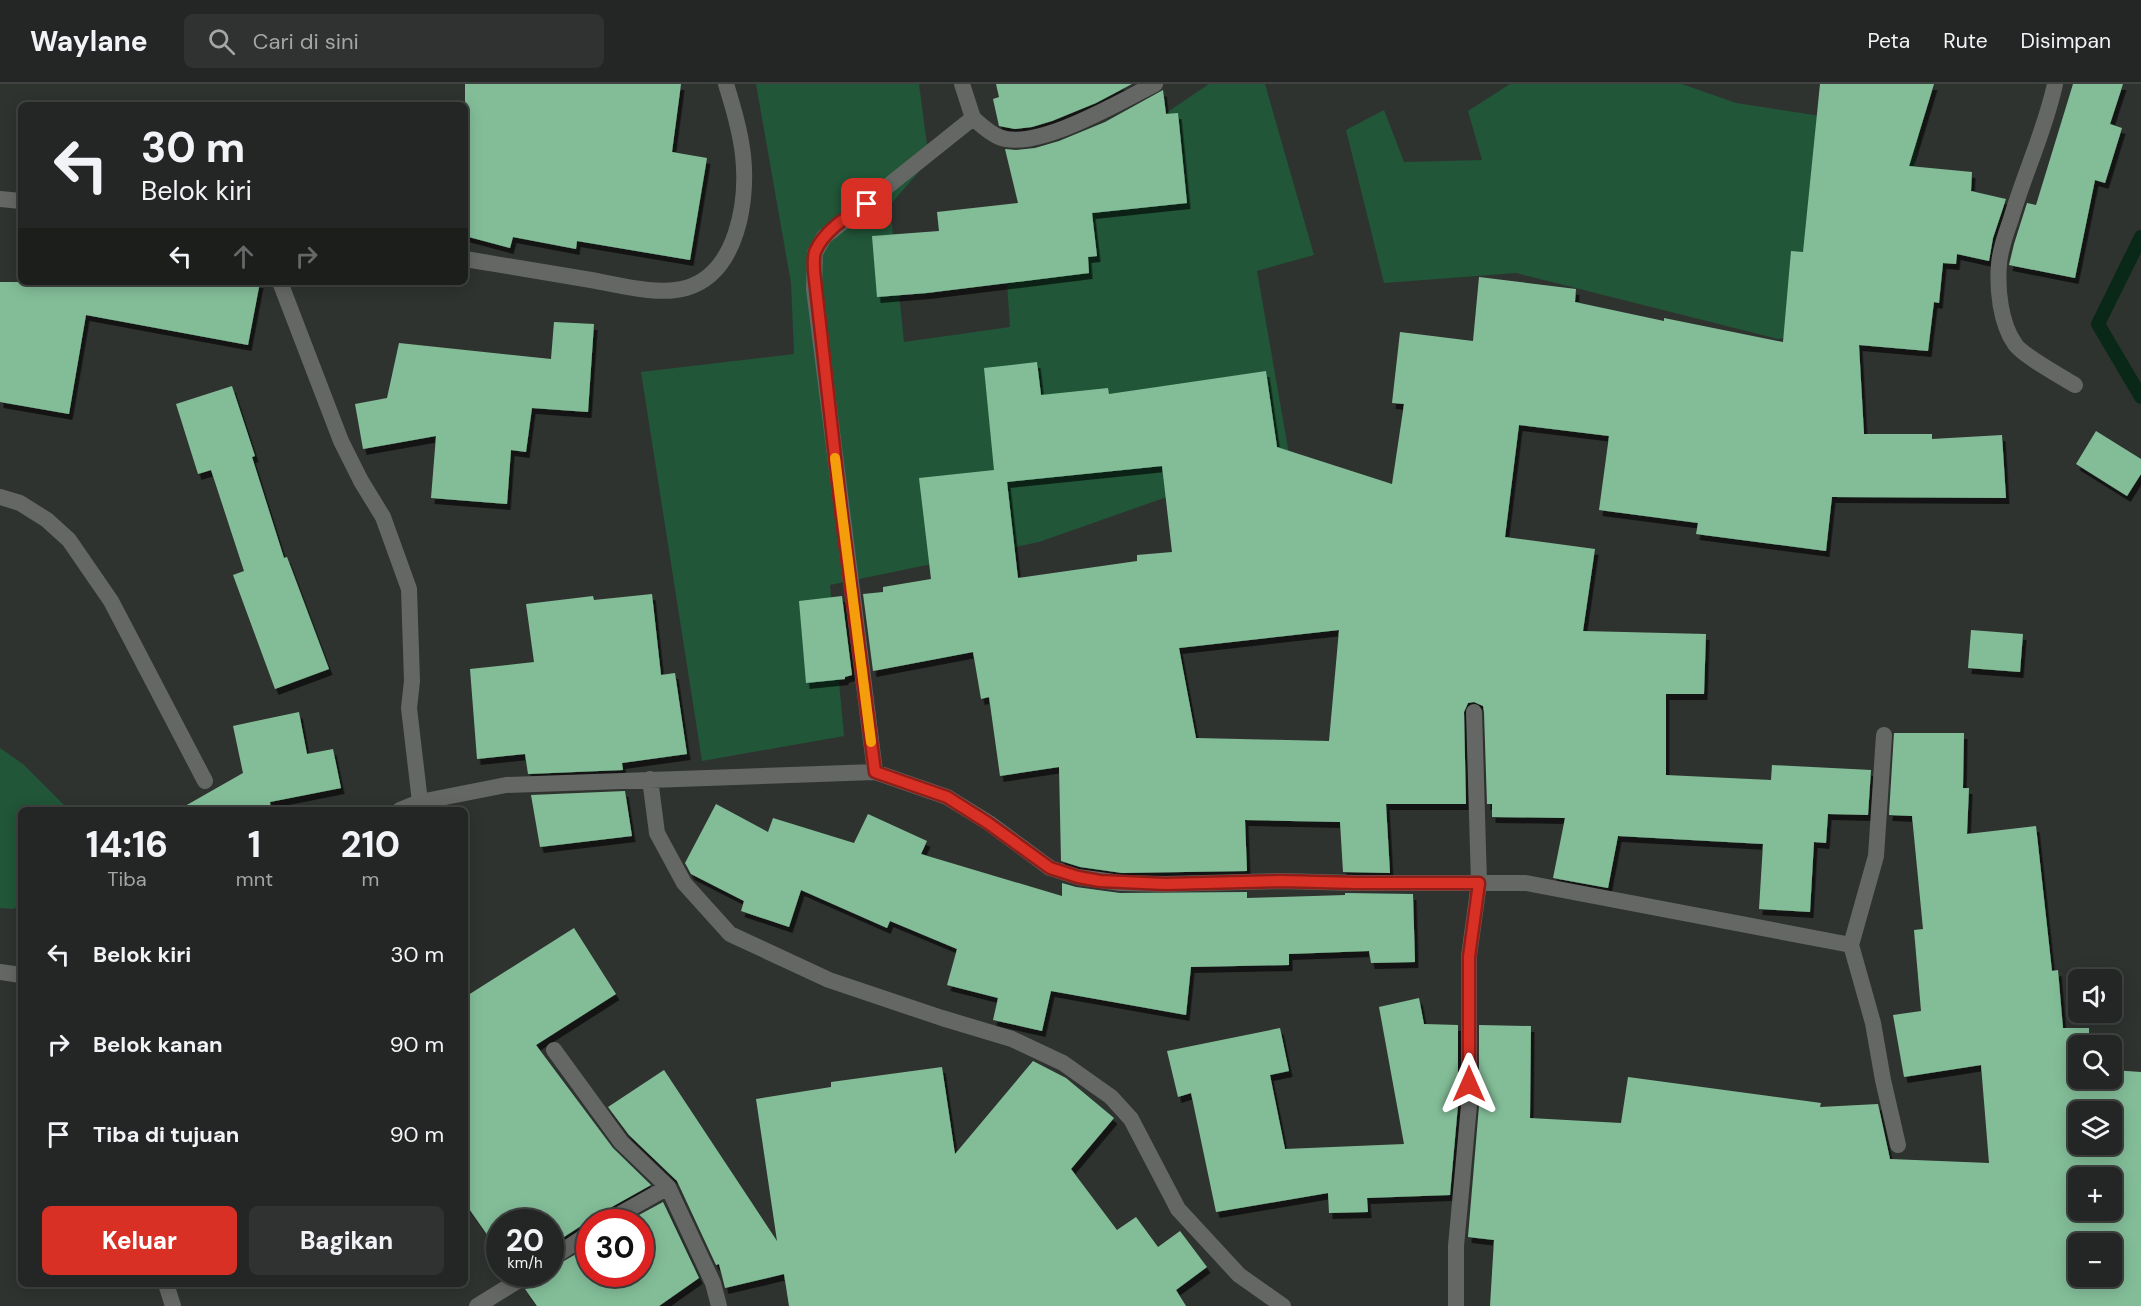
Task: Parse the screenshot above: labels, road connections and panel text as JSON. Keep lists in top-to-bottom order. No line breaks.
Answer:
{"page":{"header":"Waylane","search":"Cari di sini","nav":["Peta","Rute","Disimpan"],"turn":["30 m","Belok kiri"],"eta":["14:16","Tiba","1","mnt","210","m"],"list":[{"name":"Belok kiri","value":"30 m"},{"name":"Belok kanan","value":"90 m"},{"name":"Tiba di tujuan","value":"90 m"}],"map_buttons":["+","−"],"buttons":["Keluar","Bagikan"],"speed":"20 km/h","limit":"30"}}
